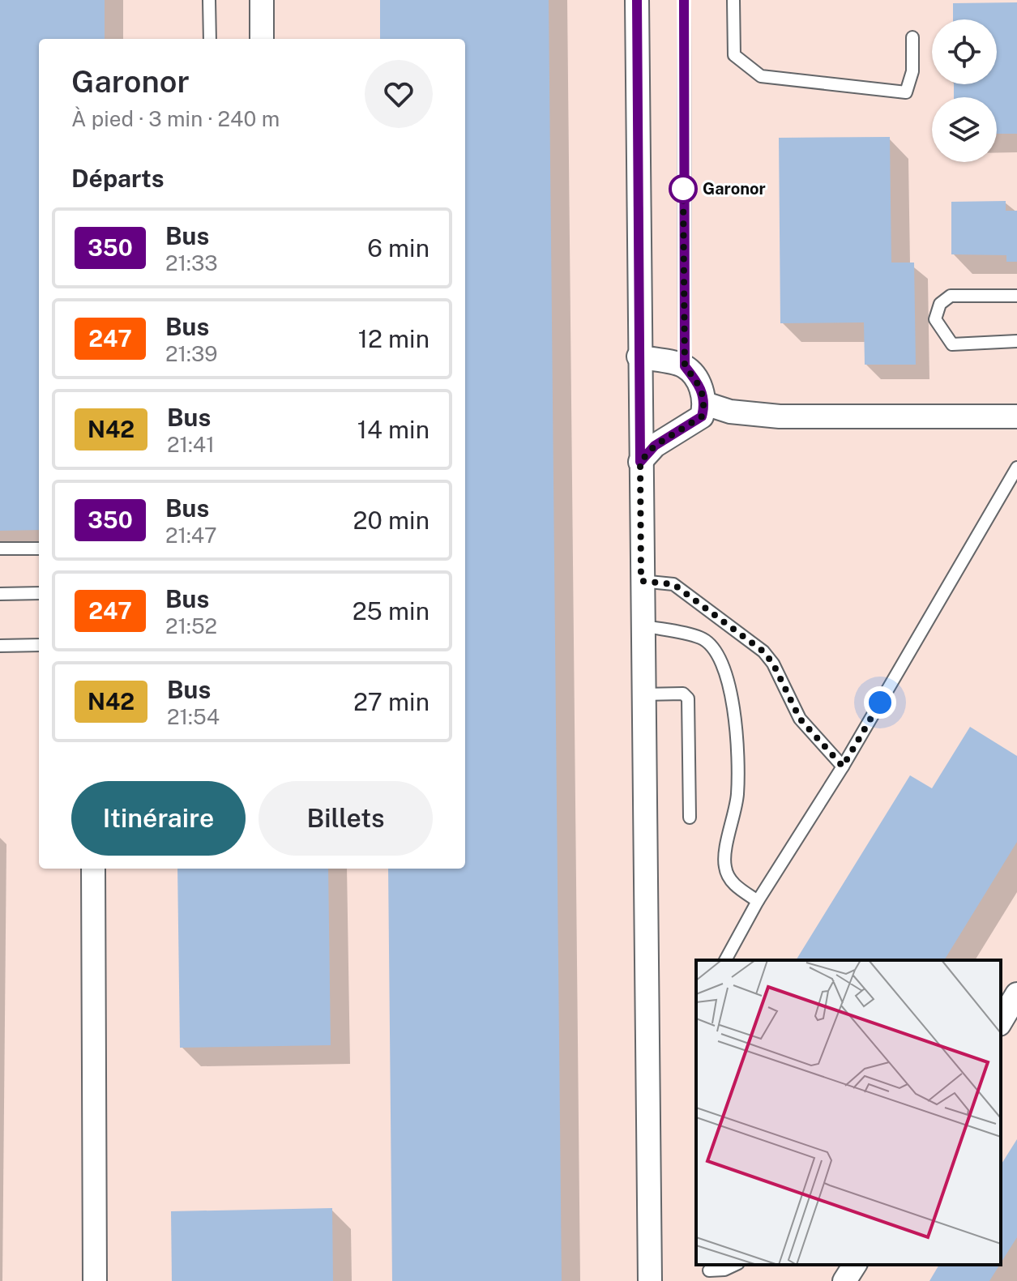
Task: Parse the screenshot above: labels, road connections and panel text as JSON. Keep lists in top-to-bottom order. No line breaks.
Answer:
{"places":["Garonor"],"lines":["bus line 350"],"page":{"heading":[["Garonor","À pied · 3 min · 240 m"],"Départs"],"list":[{"mark":"350","name":"Bus","note":"21:33","value":"6 min"},{"mark":"247","name":"Bus","note":"21:39","value":"12 min"},{"mark":"N42","name":"Bus","note":"21:41","value":"14 min"},{"mark":"350","name":"Bus","note":"21:47","value":"20 min"},{"mark":"247","name":"Bus","note":"21:52","value":"25 min"},{"mark":"N42","name":"Bus","note":"21:54","value":"27 min"}],"buttons":["Itinéraire","Billets"]}}
